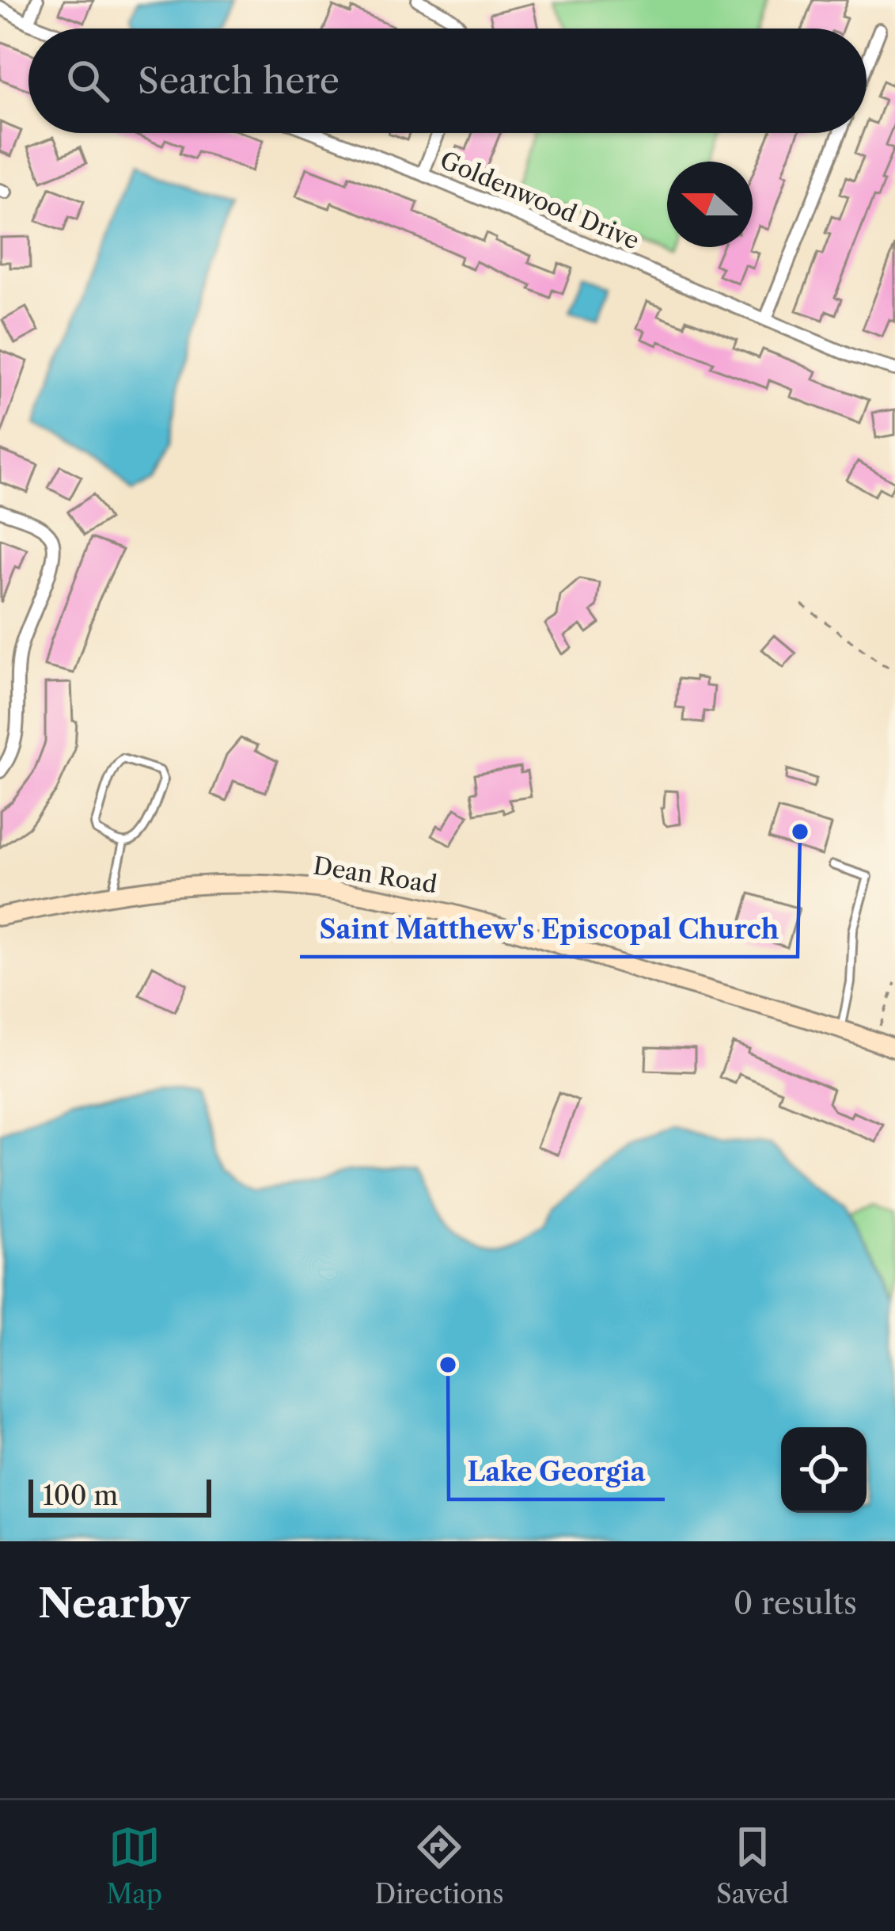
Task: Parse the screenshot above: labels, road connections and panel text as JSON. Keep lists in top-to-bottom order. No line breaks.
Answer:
{"streets":{"main road":["Dean Road"],"street":["Goldenwood Drive"]},"places":["Saint Matthew's Episcopal Church","Lake Georgia"],"scale_bar":"100 m","north":"left","page":{"search":"Search here","scale":"100 m","heading":["Nearby","0 results"],"nav":["Map","Directions","Saved"]}}
